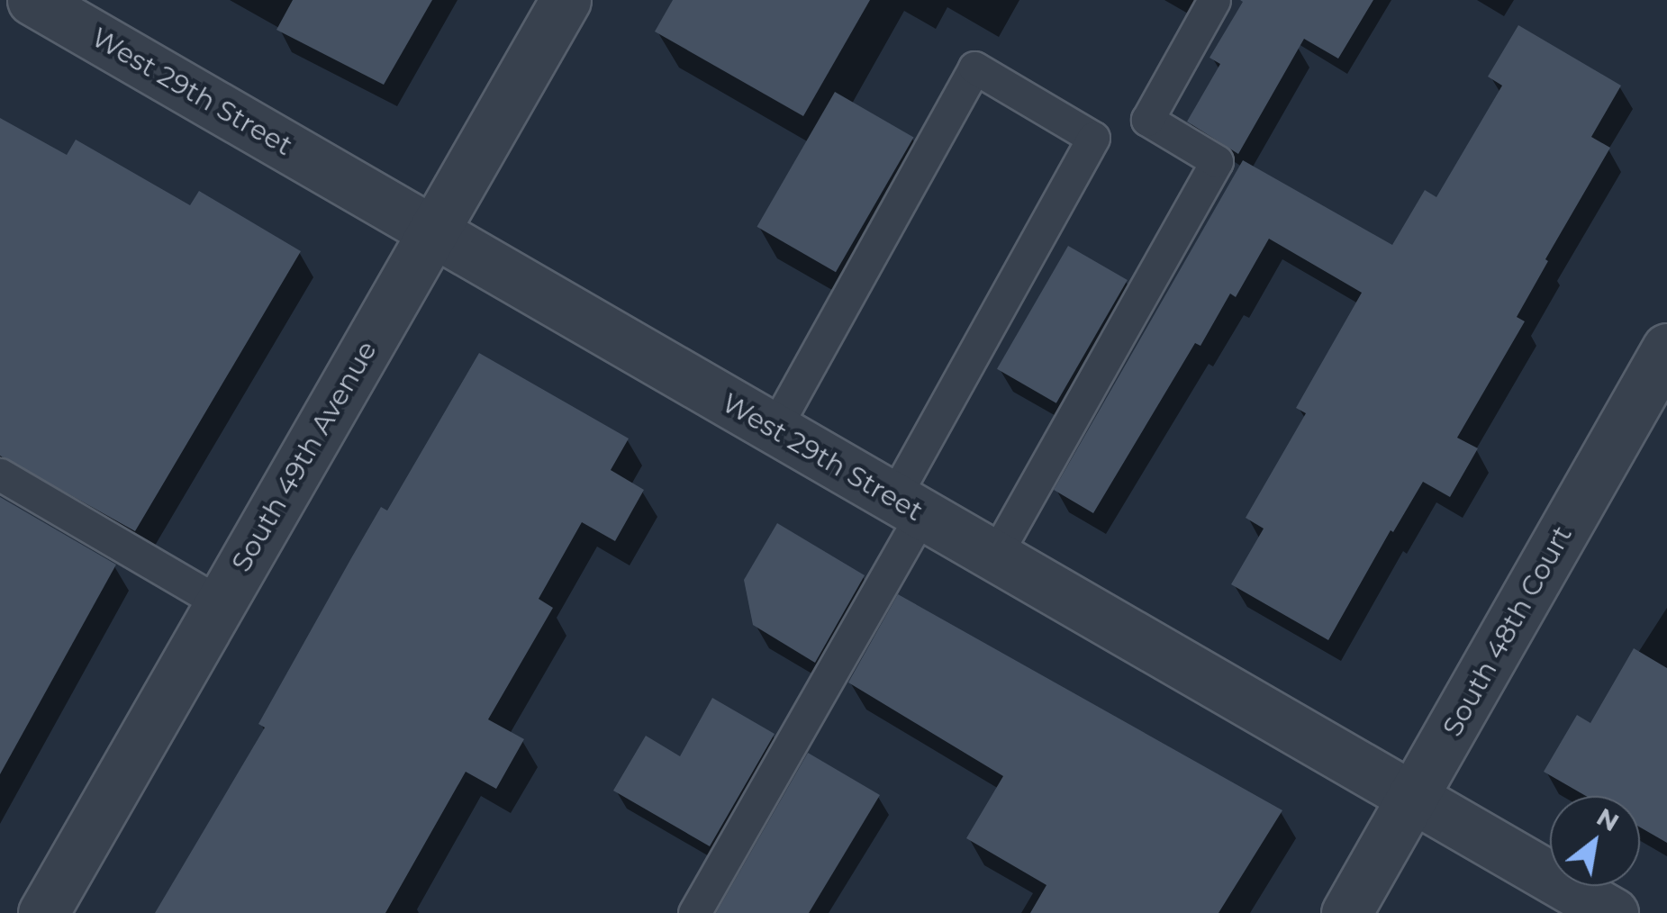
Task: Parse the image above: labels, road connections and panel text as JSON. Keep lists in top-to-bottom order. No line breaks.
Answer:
{"streets":{"street":["West 29th Street","South 49th Avenue","South 48th Court"]},"crossings":[["West 29th Street","South 49th Avenue"],["West 29th Street","South 48th Court"]],"north":"top right"}
